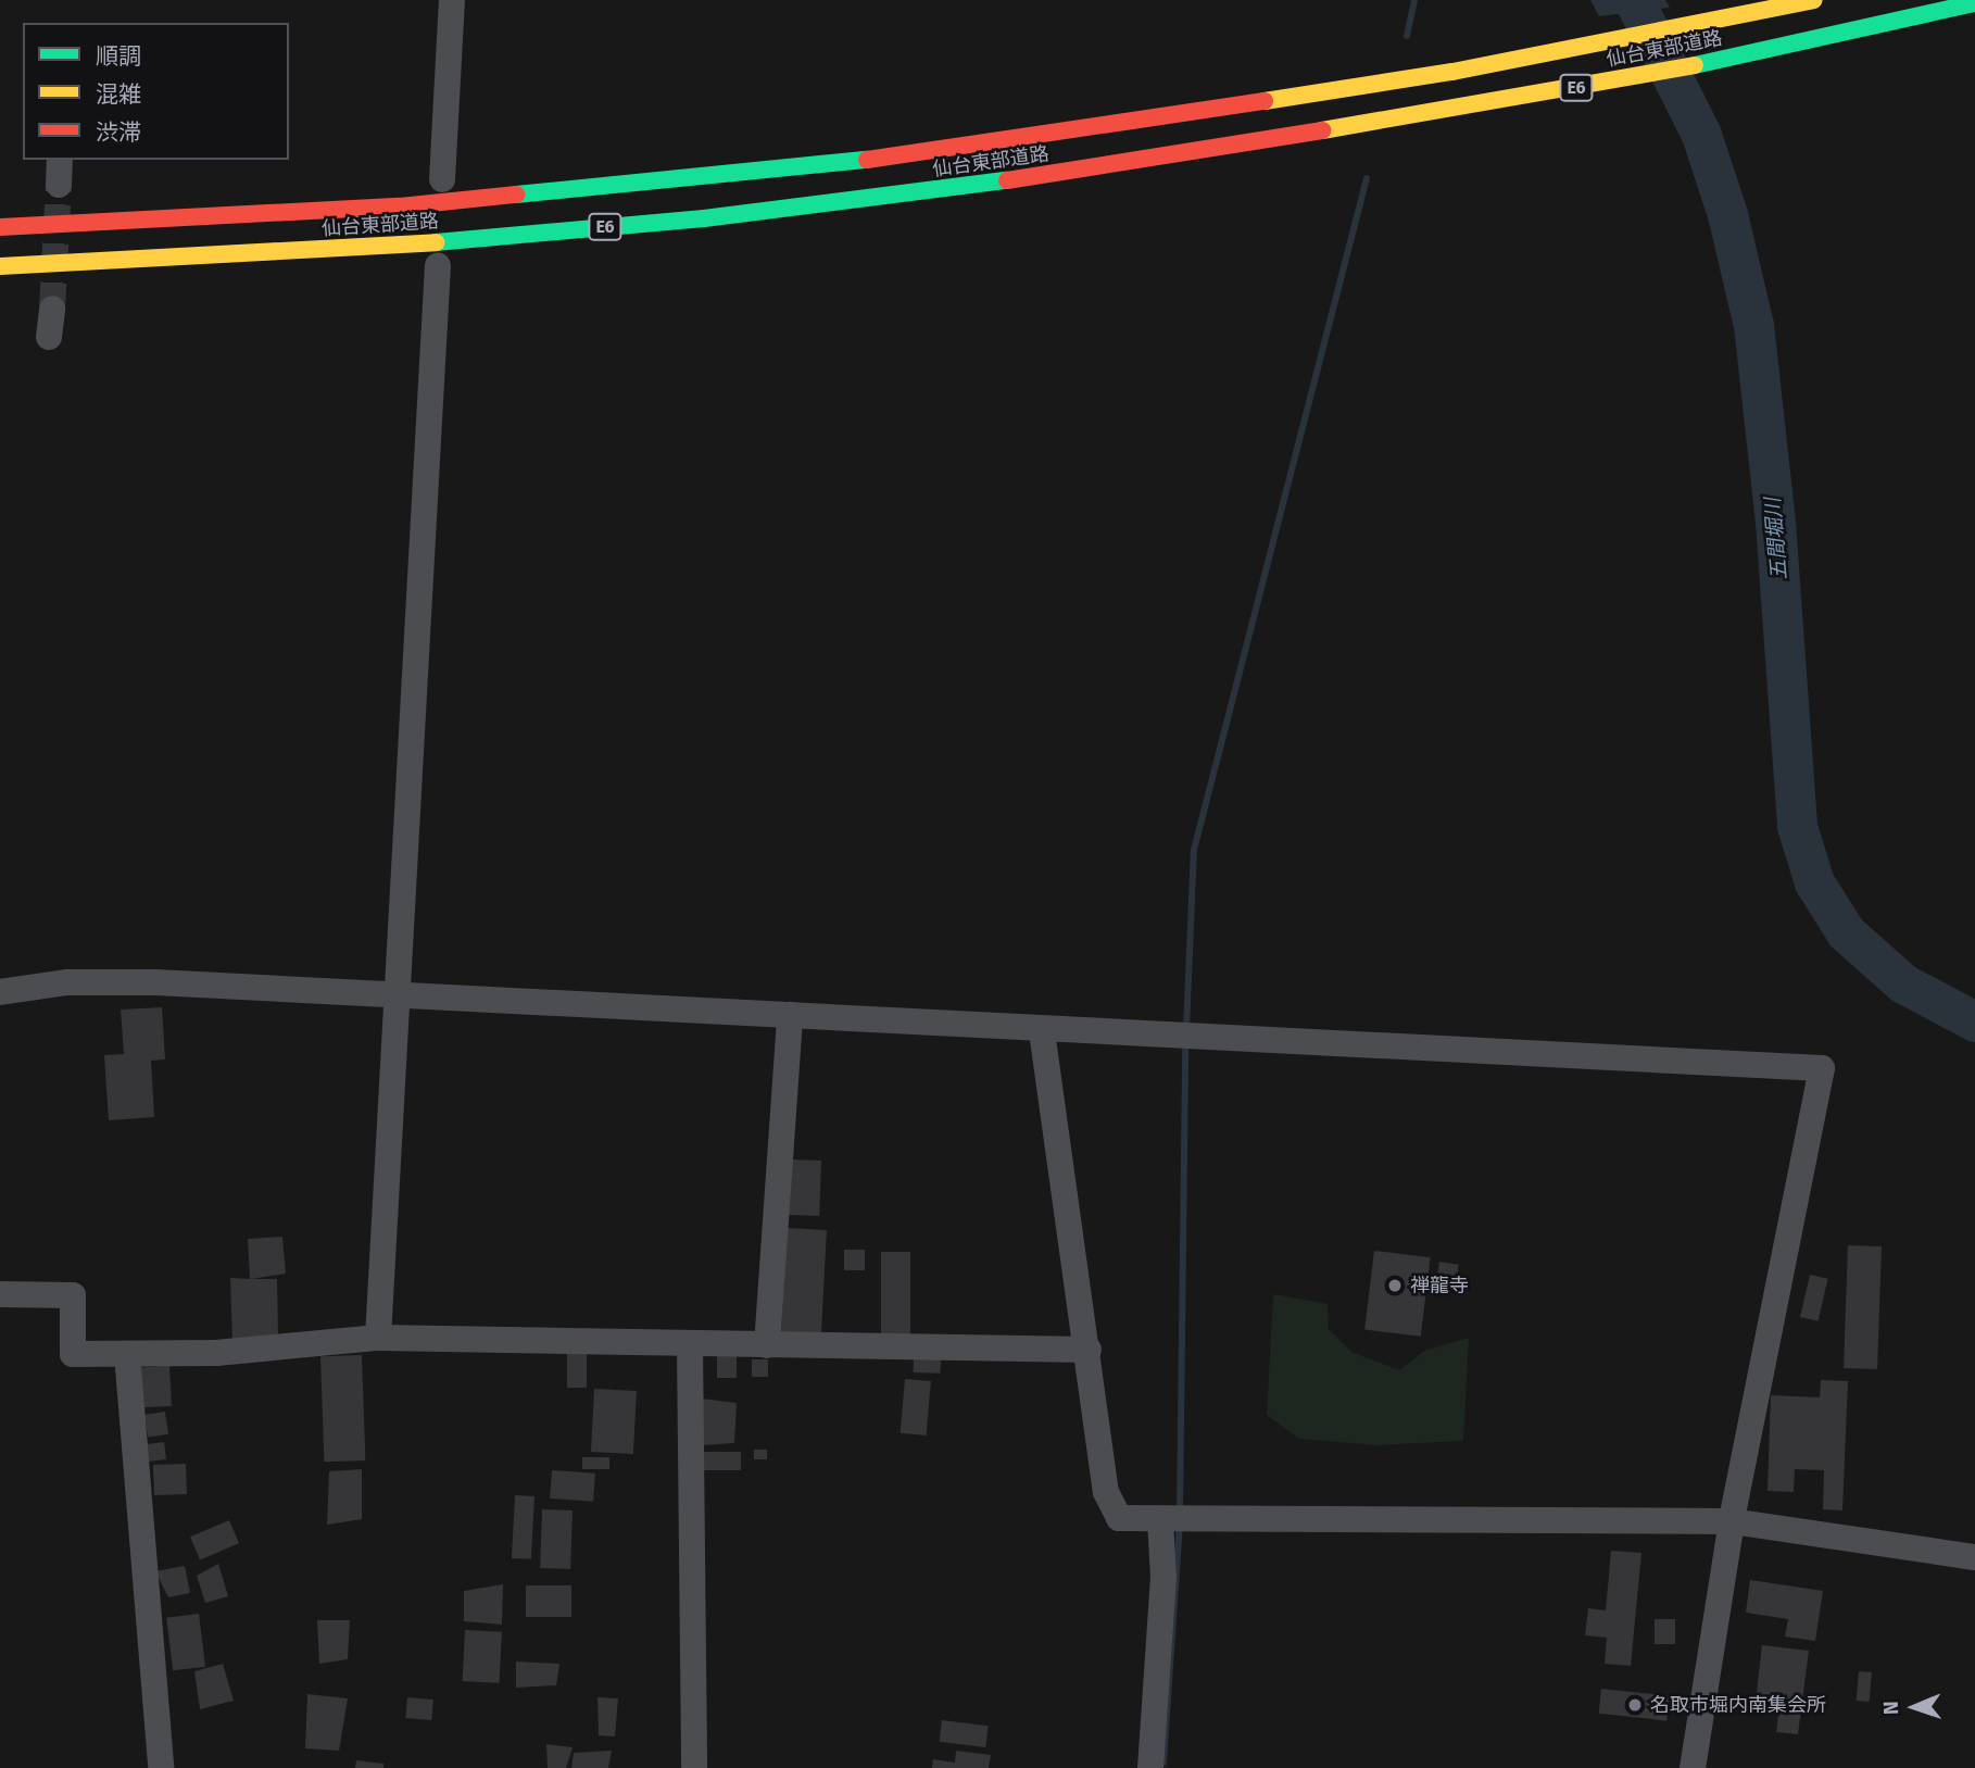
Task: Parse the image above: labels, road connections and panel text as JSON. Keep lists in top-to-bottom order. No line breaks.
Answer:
{"streets":{"highway":["仙台東部道路","E6"]},"water":["五間堀川"],"places":["禅龍寺","名取市堀内南集会所"],"legend":["順調","混雑","渋滞"],"north":"left"}
